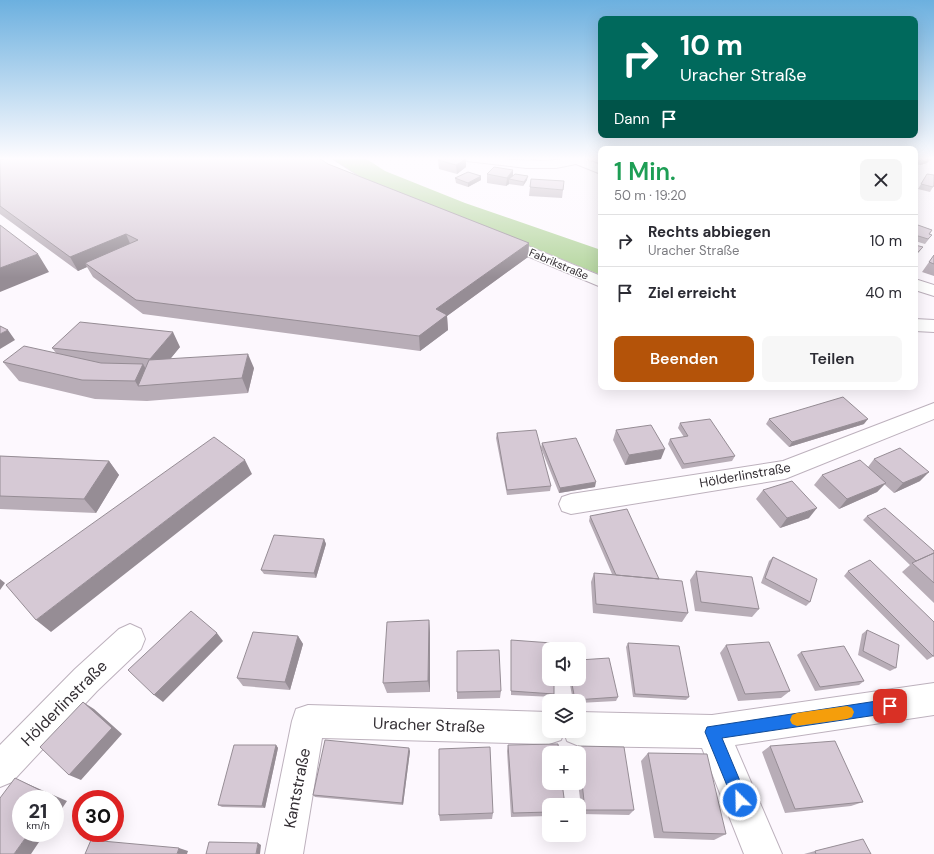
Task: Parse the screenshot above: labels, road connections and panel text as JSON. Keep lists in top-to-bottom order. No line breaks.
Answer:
{"streets":{"street":["Fabrikstraße","Hölderlinstraße","Uracher Straße","Kantstraße"]},"crossings":[["Uracher Straße","Kantstraße"]],"page":{"turn":["10 m","Uracher Straße"],"then":"Dann","heading":["1 Min.","50 m · 19:20"],"list":[{"name":"Rechts abbiegen","note":"Uracher Straße","value":"10 m"},{"name":"Ziel erreicht","value":"40 m"}],"buttons":["Beenden","Teilen"],"map_buttons":["+","−"],"speed":"21 km/h","limit":"30"}}
